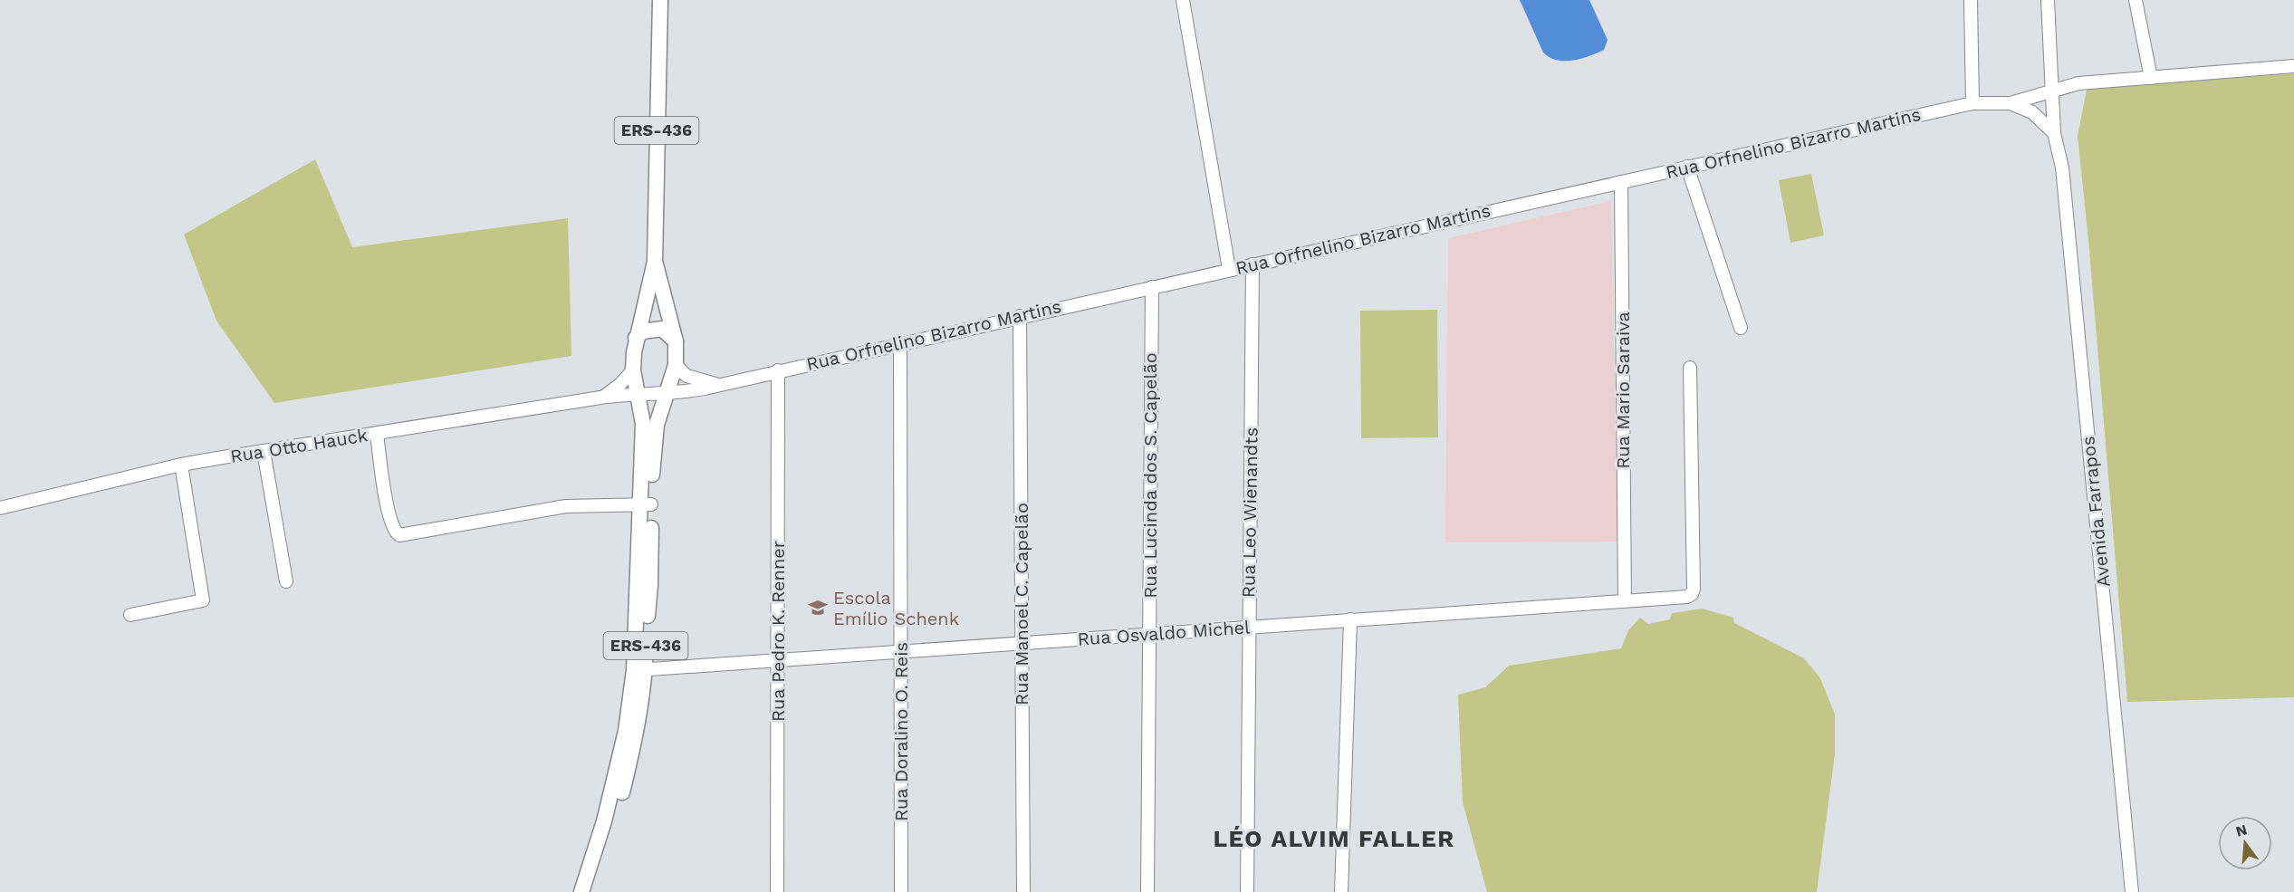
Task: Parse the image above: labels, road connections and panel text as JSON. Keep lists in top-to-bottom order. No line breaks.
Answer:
{"streets":{"main road":["ERS-436"],"street":["Rua Orfnelino Bizarro Martins","Rua Mario Saraiva","Rua Otto Hauck","Rua Lucinda dos S. Capelão","Avenida Farrapos","Rua Leo Wienandts","Rua Manoel C. Capelão","Rua Pedro K. Renner","Rua Osvaldo Michel","Rua Doralino O. Reis"]},"crossings":[["ERS-436","Rua Orfnelino Bizarro Martins"],["ERS-436","Rua Osvaldo Michel"],["Rua Orfnelino Bizarro Martins","Rua Mario Saraiva"],["Rua Orfnelino Bizarro Martins","Rua Otto Hauck"],["Rua Orfnelino Bizarro Martins","Rua Lucinda dos S. Capelão"],["Rua Orfnelino Bizarro Martins","Rua Leo Wienandts"],["Rua Orfnelino Bizarro Martins","Rua Manoel C. Capelão"],["Rua Orfnelino Bizarro Martins","Rua Pedro K. Renner"],["Rua Orfnelino Bizarro Martins","Rua Doralino O. Reis"],["Rua Mario Saraiva","Rua Osvaldo Michel"],["Rua Lucinda dos S. Capelão","Rua Osvaldo Michel"],["Rua Leo Wienandts","Rua Osvaldo Michel"],["Rua Manoel C. Capelão","Rua Osvaldo Michel"],["Rua Pedro K. Renner","Rua Osvaldo Michel"],["Rua Osvaldo Michel","Rua Doralino O. Reis"]],"districts":["LÉO ALVIM FALLER"],"places":{"school or university":["Escola Emílio Schenk"]},"north":"top"}
